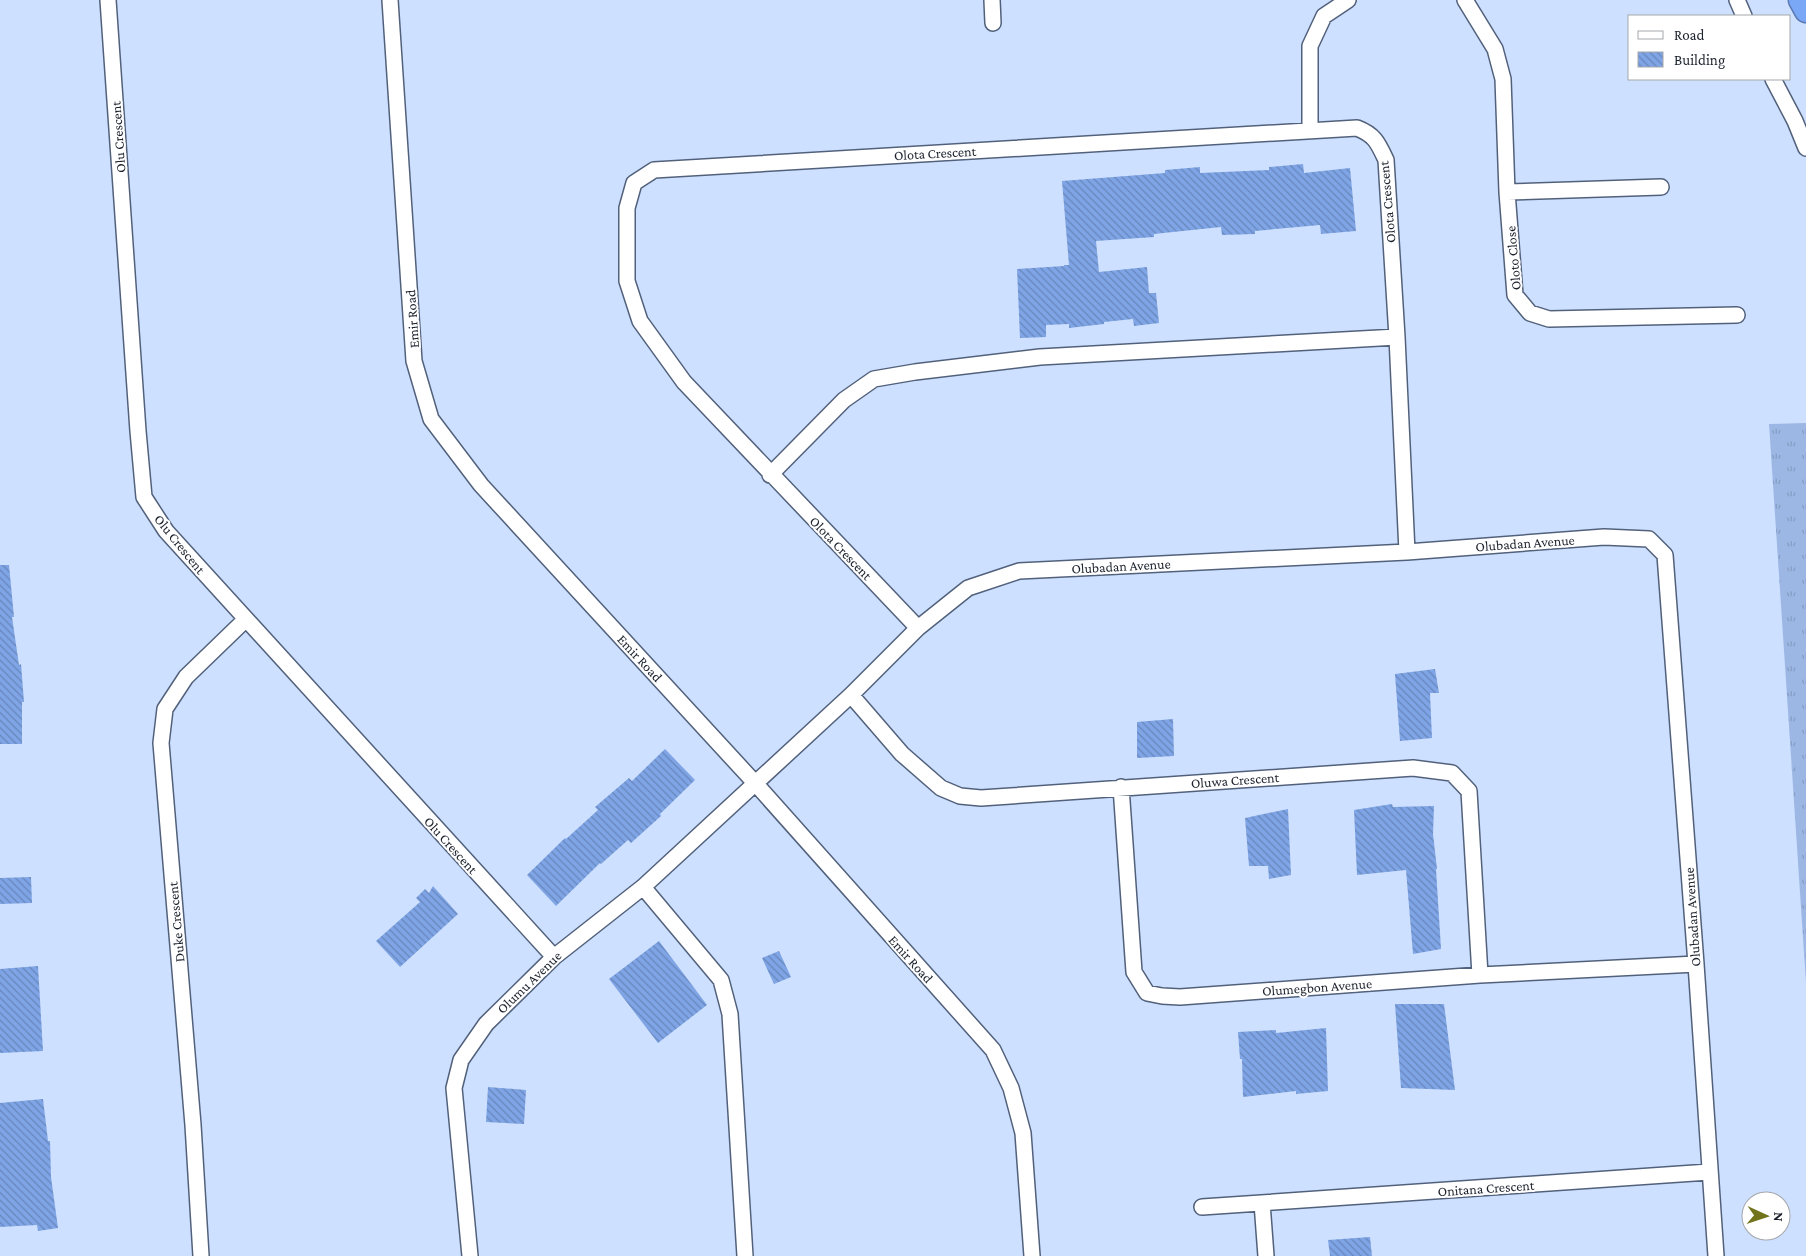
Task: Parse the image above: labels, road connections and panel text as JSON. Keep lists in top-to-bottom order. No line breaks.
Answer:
{"streets":{"street":["Olu Crescent","Olota Crescent","Oloto Close","Emir Road","Olubadan Avenue","Oluwa Crescent","Duke Crescent","Olumu Avenue","Olumegbon Avenue","Onitana Crescent"]},"crossings":[["Olu Crescent","Duke Crescent"],["Olu Crescent","Olumu Avenue"],["Olota Crescent","Olubadan Avenue"],["Emir Road","Olubadan Avenue"],["Emir Road","Olumu Avenue"],["Olubadan Avenue","Oluwa Crescent"],["Olubadan Avenue","Olumu Avenue"],["Olubadan Avenue","Olumegbon Avenue"],["Olubadan Avenue","Onitana Crescent"],["Oluwa Crescent","Olumegbon Avenue"]],"legend":["Road","Building"],"north":"right"}
